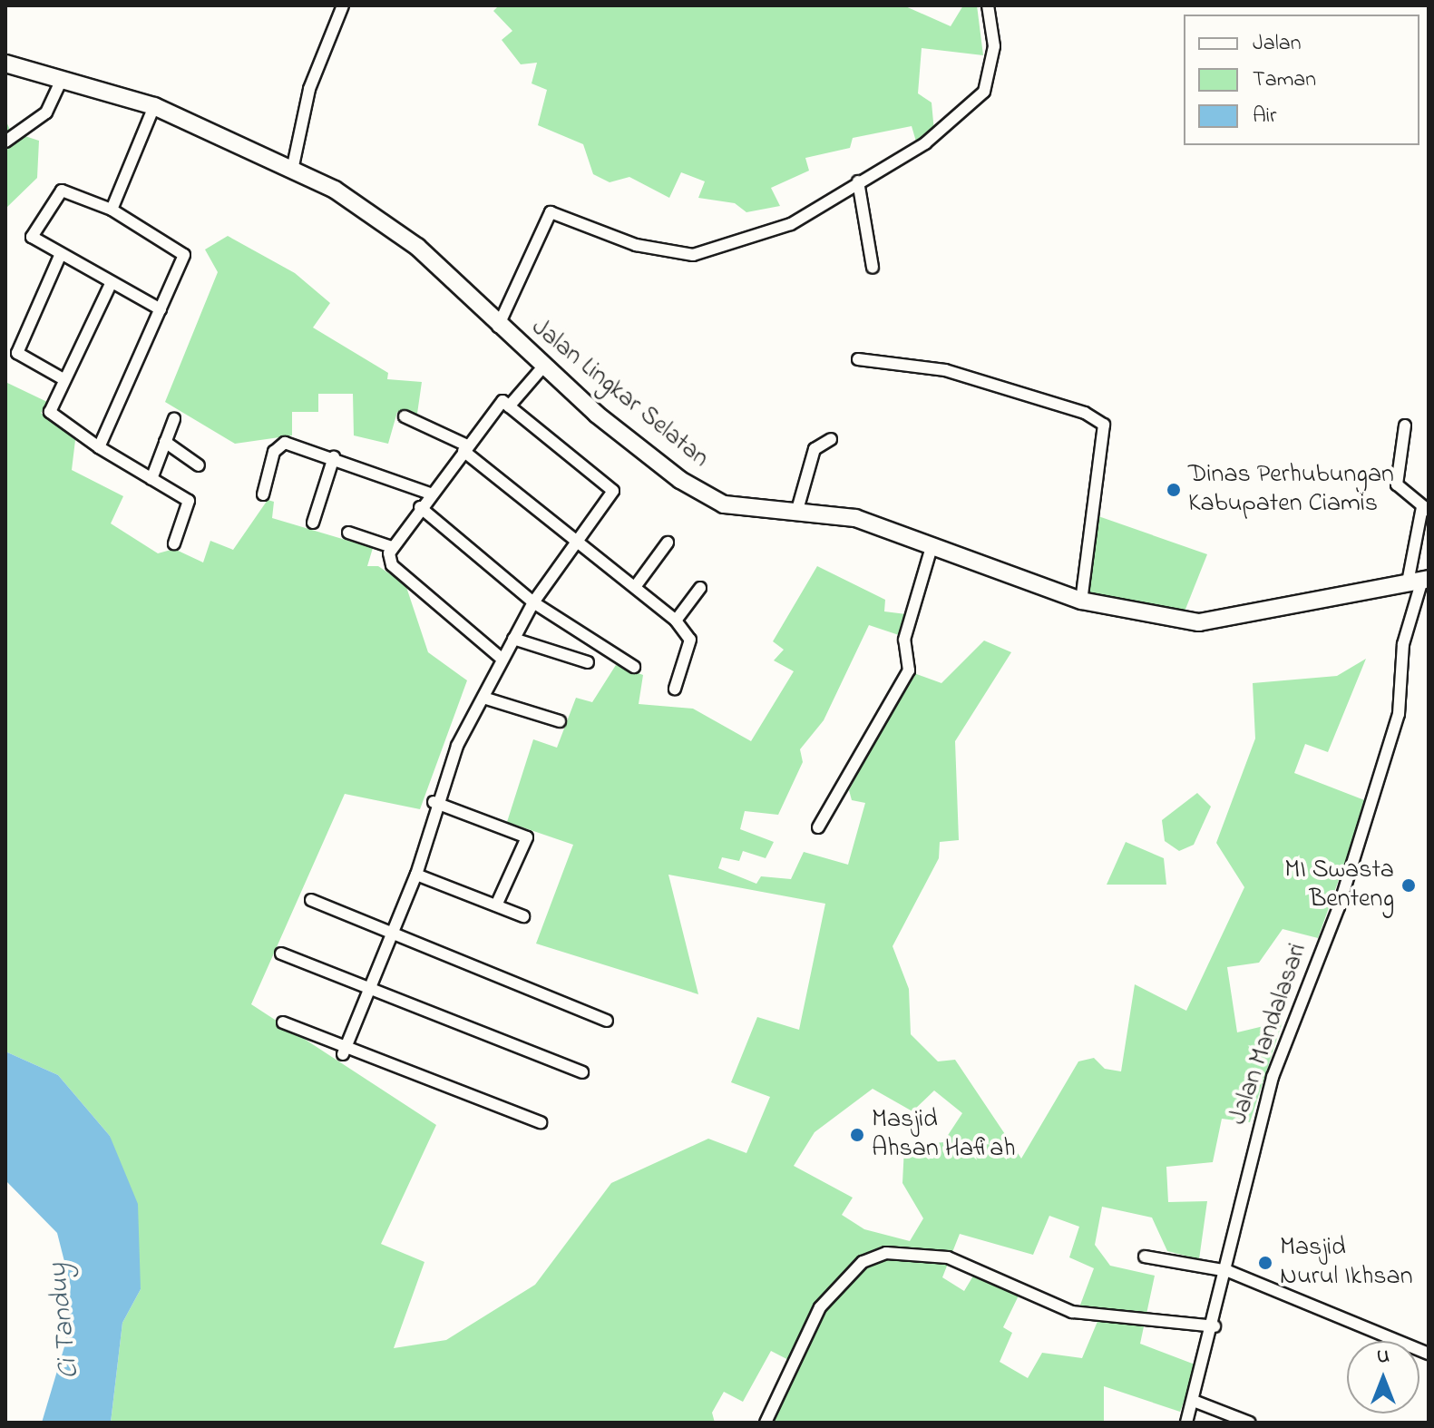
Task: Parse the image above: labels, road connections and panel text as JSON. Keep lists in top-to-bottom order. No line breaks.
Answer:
{"streets":{"street":["Jalan Lingkar Selatan","Jalan Mandalasari"]},"crossings":[["Jalan Lingkar Selatan","Jalan Mandalasari"]],"water":["Ci Tanduy"],"places":["Dinas Perhubungan Kabupaten Ciamis","MI Swasta Benteng","Masjid Ahsan Hafiah","Masjid Nurul Ikhsan"],"legend":["Jalan","Taman","Air"],"north":"top"}
